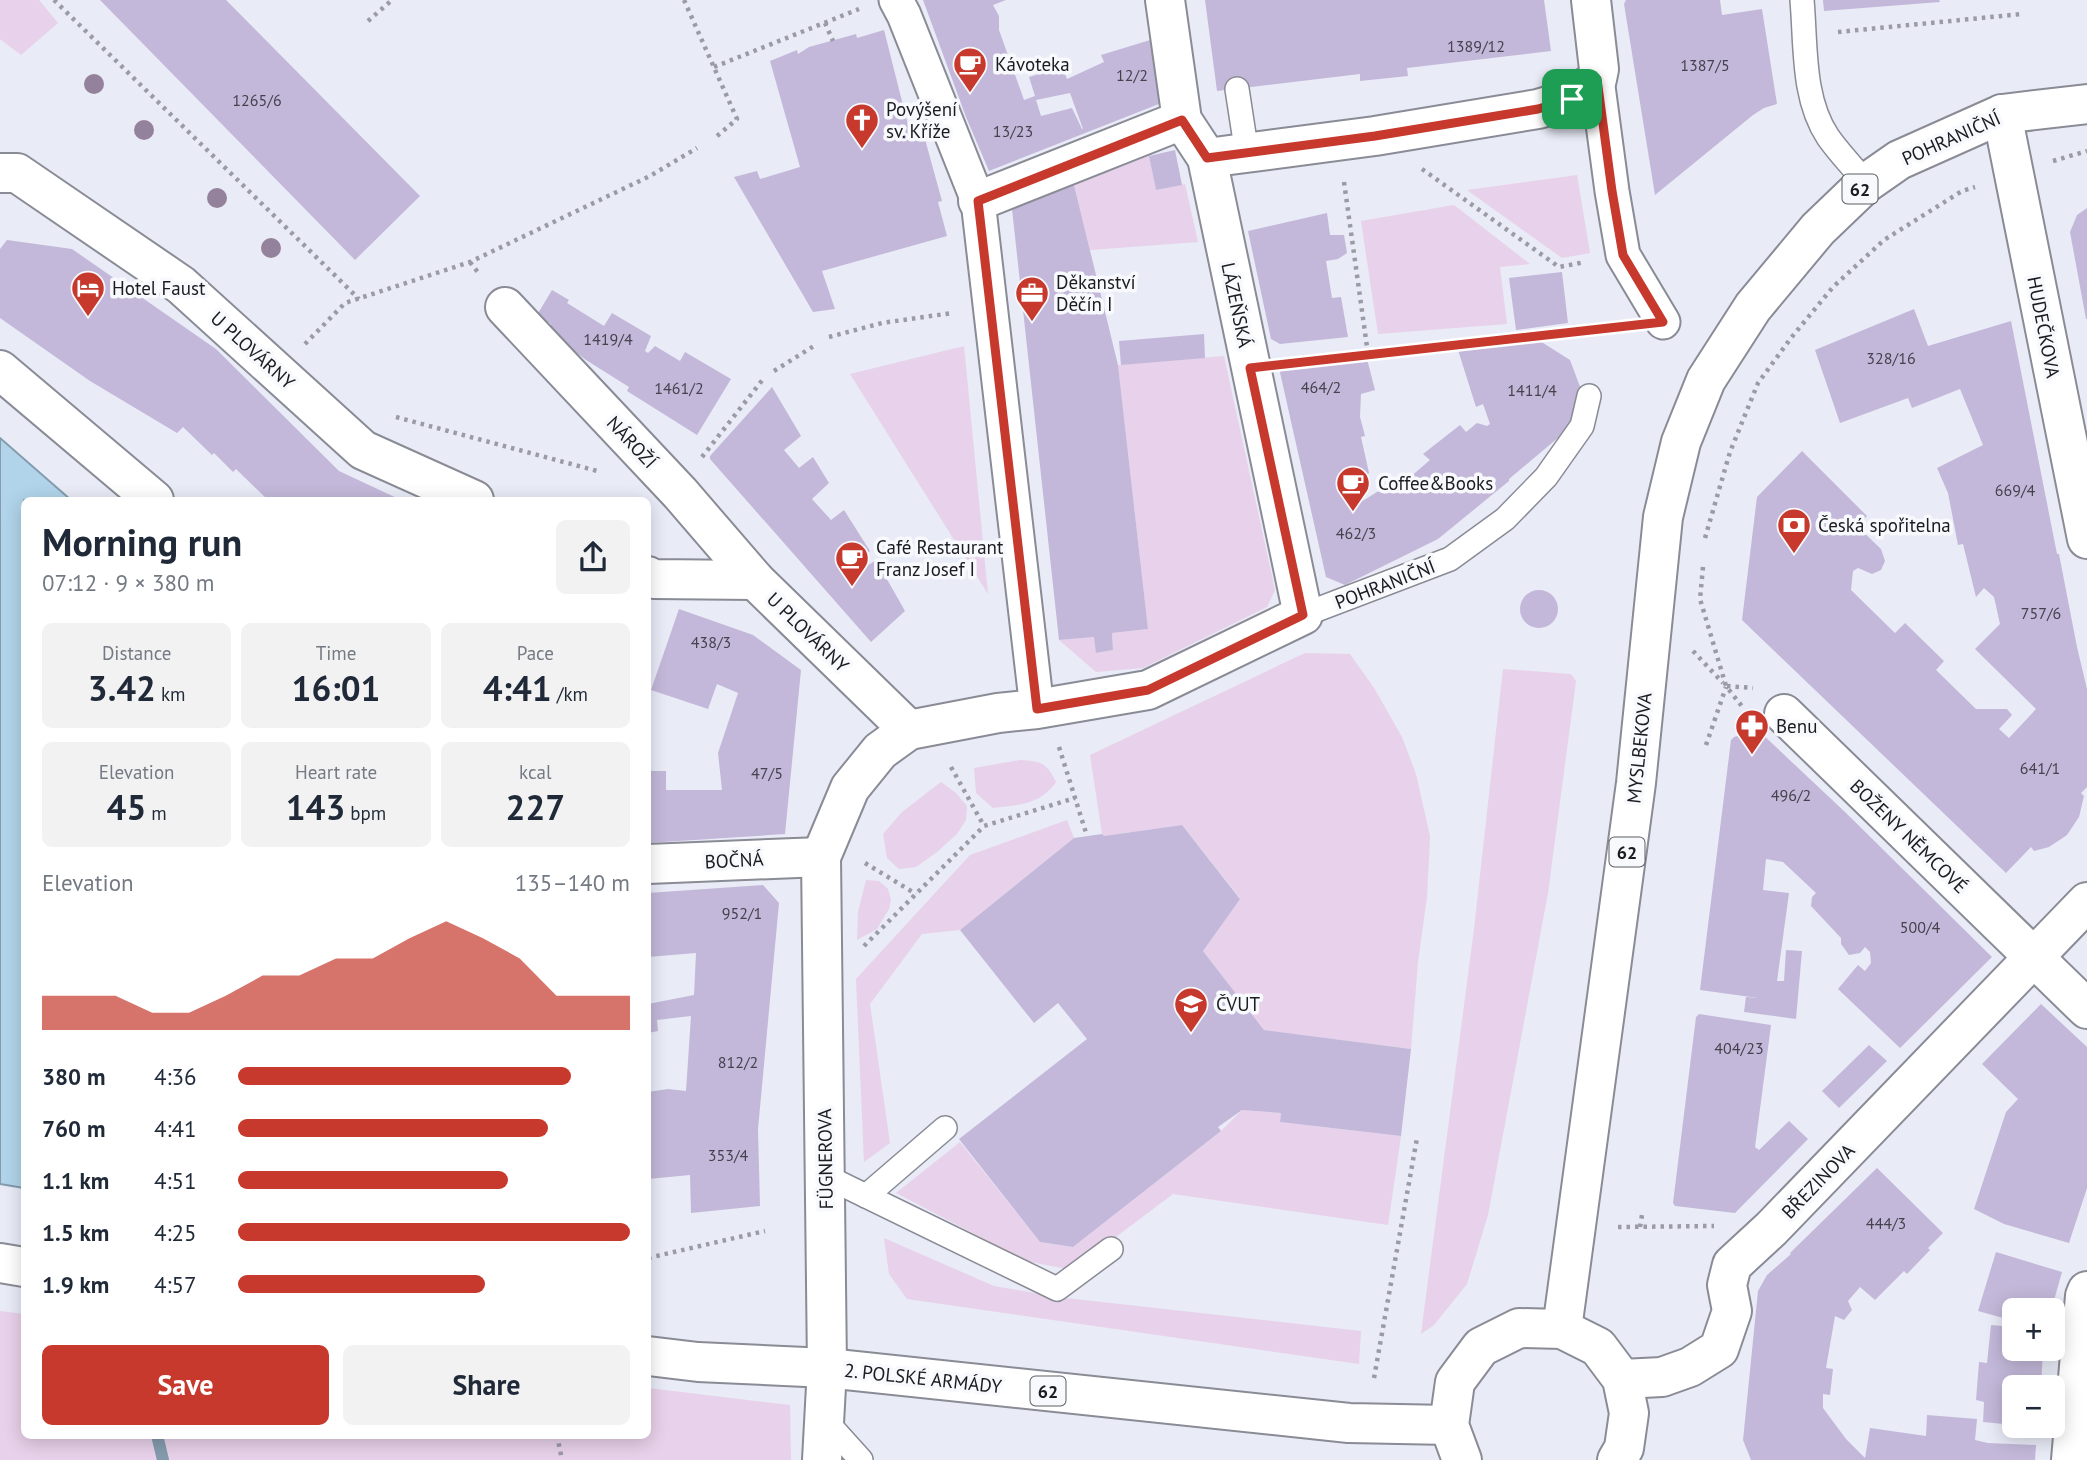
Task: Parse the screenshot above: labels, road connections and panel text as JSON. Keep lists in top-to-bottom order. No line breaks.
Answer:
{"streets":{"street":["POHRANIČNÍ","62","LÁZEŇSKÁ","HUDEČKOVA","U PLOVÁRNY","NÁROŽÍ","MYSLBEKOVA","BOŽENY NĚMCOVÉ","BOČNÁ","FÜGNEROVA","BŘEZINOVA","2. POLSKÉ ARMÁDY"]},"crossings":[["POHRANIČNÍ","LÁZEŇSKÁ"],["POHRANIČNÍ","HUDEČKOVA"],["POHRANIČNÍ","U PLOVÁRNY"],["POHRANIČNÍ","MYSLBEKOVA"],["U PLOVÁRNY","NÁROŽÍ"],["BOŽENY NĚMCOVÉ","BŘEZINOVA"],["BOČNÁ","FÜGNEROVA"],["FÜGNEROVA","2. POLSKÉ ARMÁDY"]],"places":{"cafe":["Kávoteka","Coffee&Books","Café Restaurant Franz Josef I"],"church":["Povýšení sv. Kříže"],"hotel":["Hotel Faust"],"office":["Děkanství Děčín I"],"bank":["Česká spořitelna"],"pharmacy":["Benu"],"school or university":["ČVUT"]},"house_numbers":["1389/12","1387/5","12/2","1265/6","13/23","1419/4","328/16","464/2","1461/2","1411/4","669/4","462/3","757/6","438/3","641/1","47/5","496/2","952/1","500/4","404/23","812/2","353/4","444/3"],"page":{"heading":["Morning run","07:12 · 9 × 380 m"],"stats":[["Distance","3.42 km"],["Time","16:01"],["Pace","4:41 /km"],["Elevation","45 m"],["Heart rate","143 bpm"],["kcal","227"]],"chart":["Elevation","135–140 m"],"list":[{"name":"380 m","note":"4:36"},{"name":"760 m","note":"4:41"},{"name":"1.1 km","note":"4:51"},{"name":"1.5 km","note":"4:25"},{"name":"1.9 km","note":"4:57"}],"map_buttons":["+","−"],"buttons":["Save","Share"]}}
